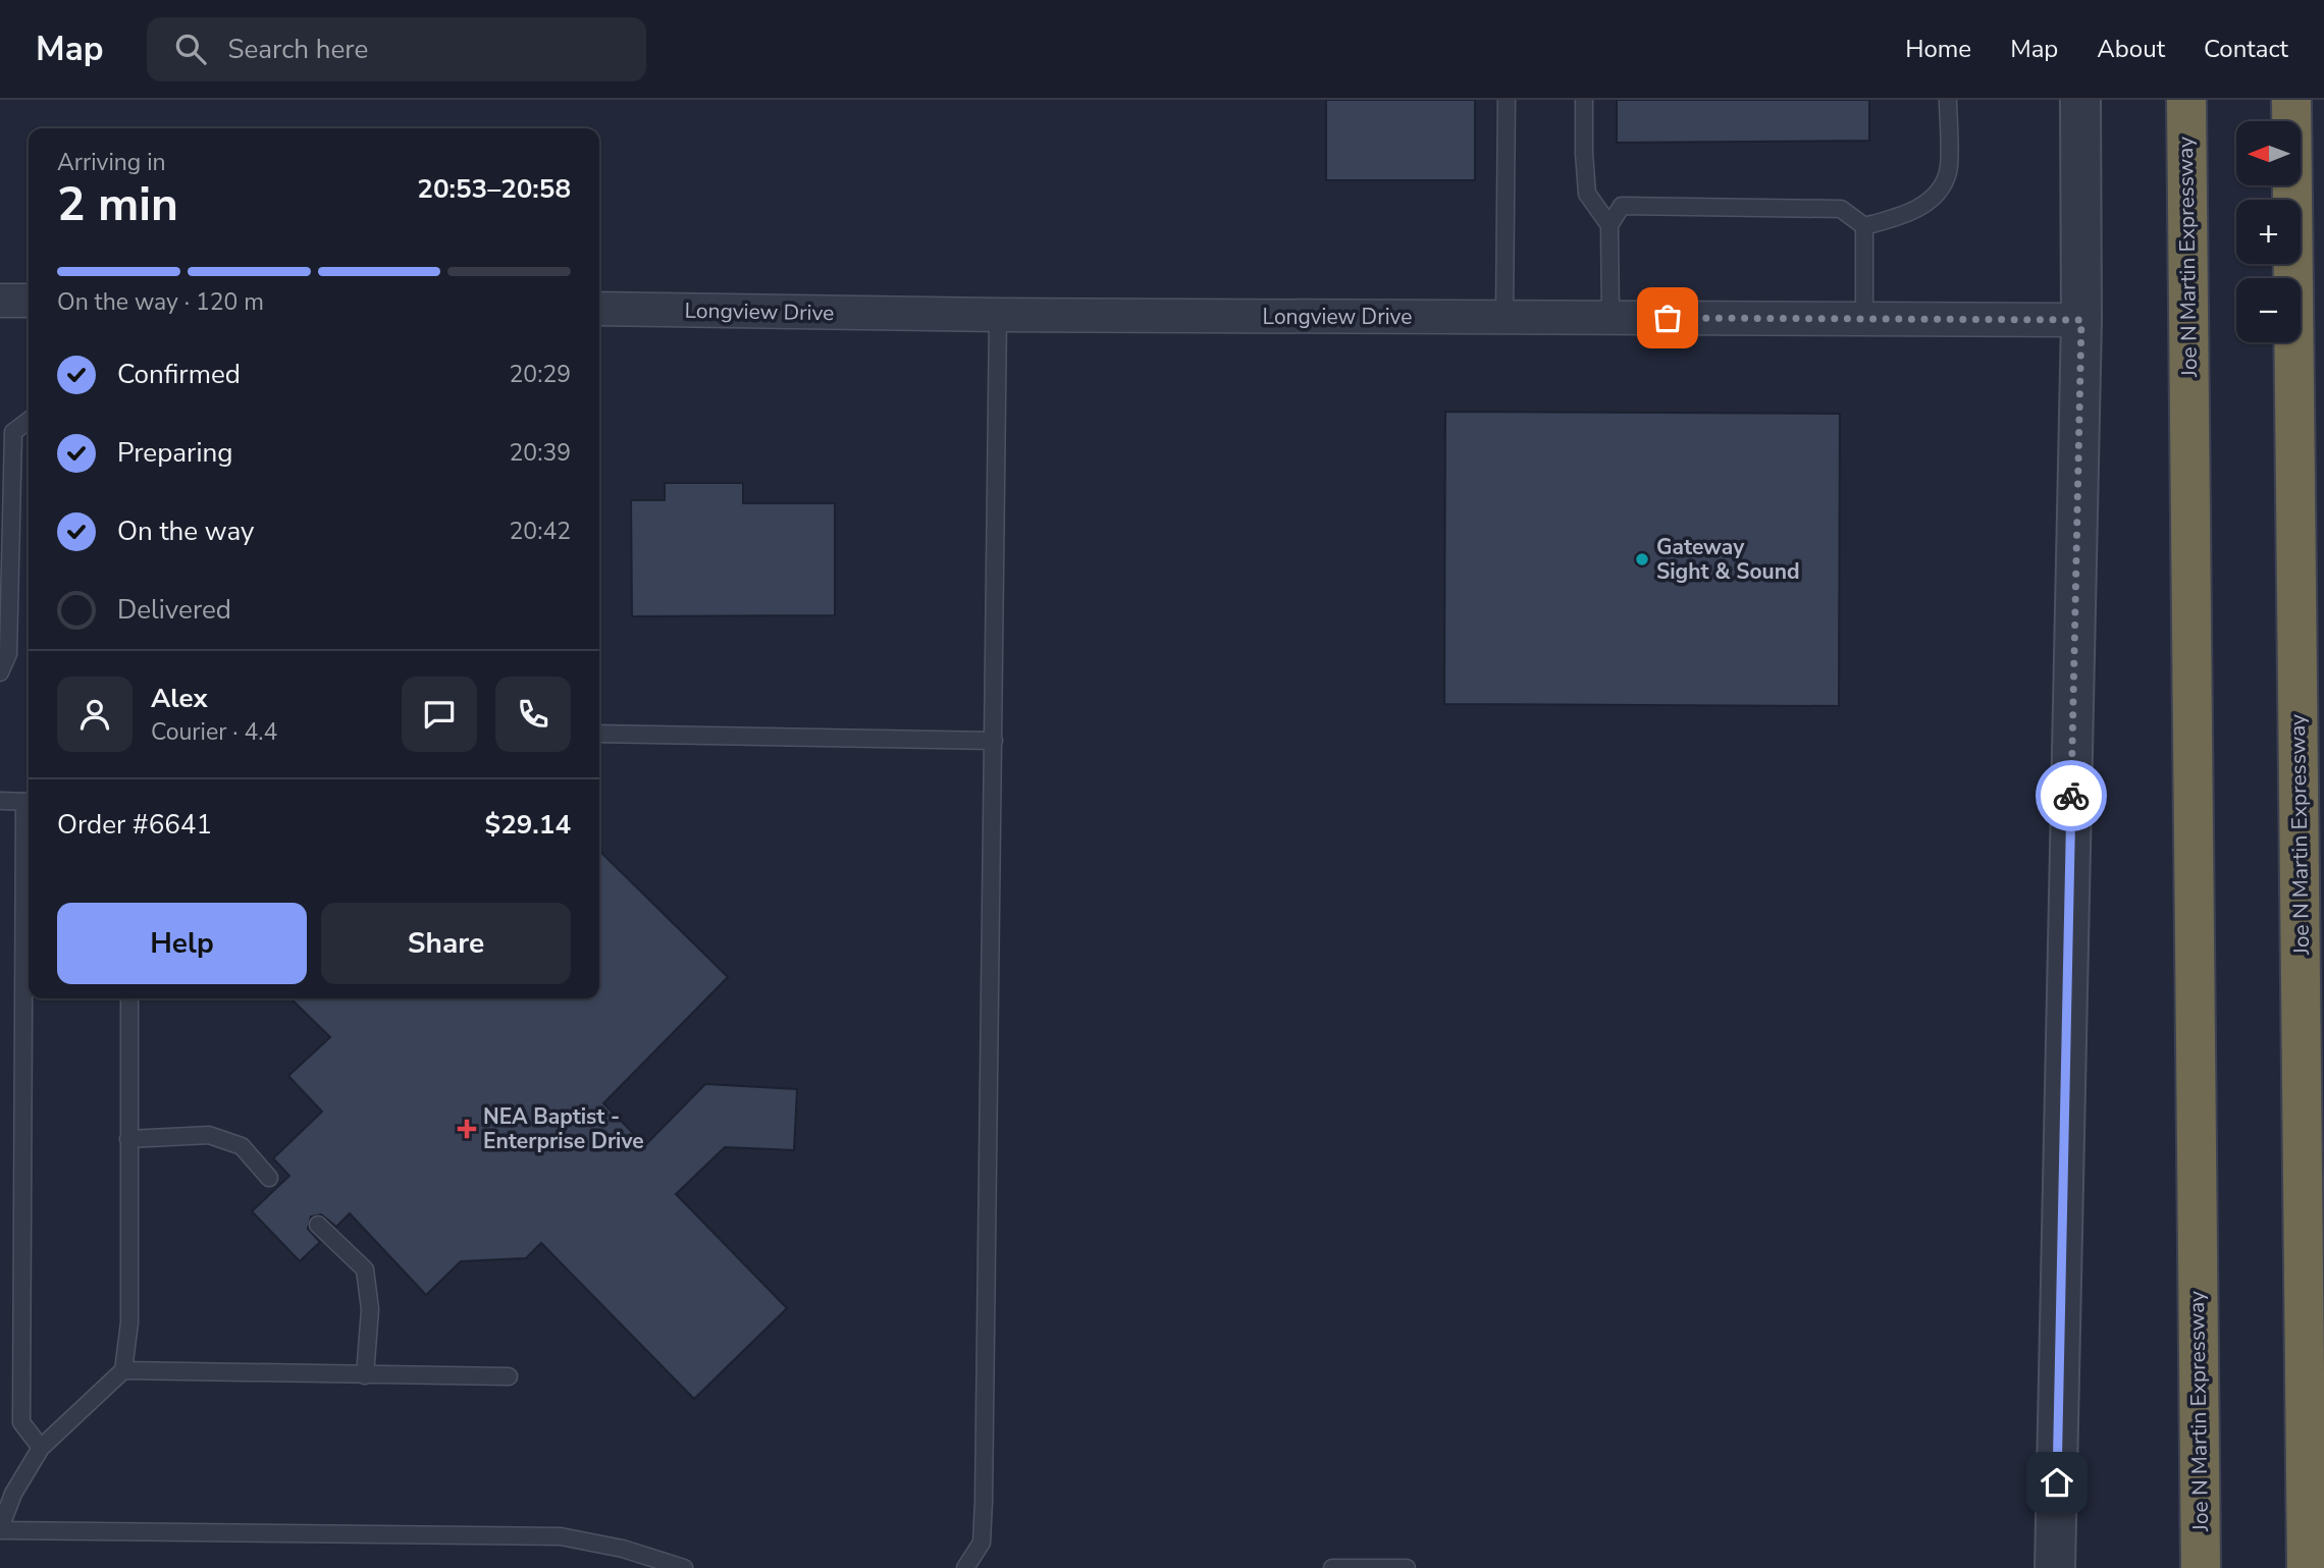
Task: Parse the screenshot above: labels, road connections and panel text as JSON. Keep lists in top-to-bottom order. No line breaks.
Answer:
{"streets":{"highway":["Joe N Martin Expressway"],"street":["Longview Drive"]},"places":{"other":["Gateway Sight & Sound"],"health":["NEA Baptist - Enterprise Drive"]},"north":"left","page":{"header":"Map","search":"Search here","nav":["Home","Map","About","Contact"],"map_buttons":["+","−"],"heading":["2 min","Arriving in","20:53–20:58"],"panel":["Alex","Courier · 4.4","Order #6641","$29.14"],"bar":"On the way · 120 m","list":[["Confirmed","20:29"],["Preparing","20:39"],["On the way","20:42"],"Delivered"],"buttons":["Help","Share"]}}
